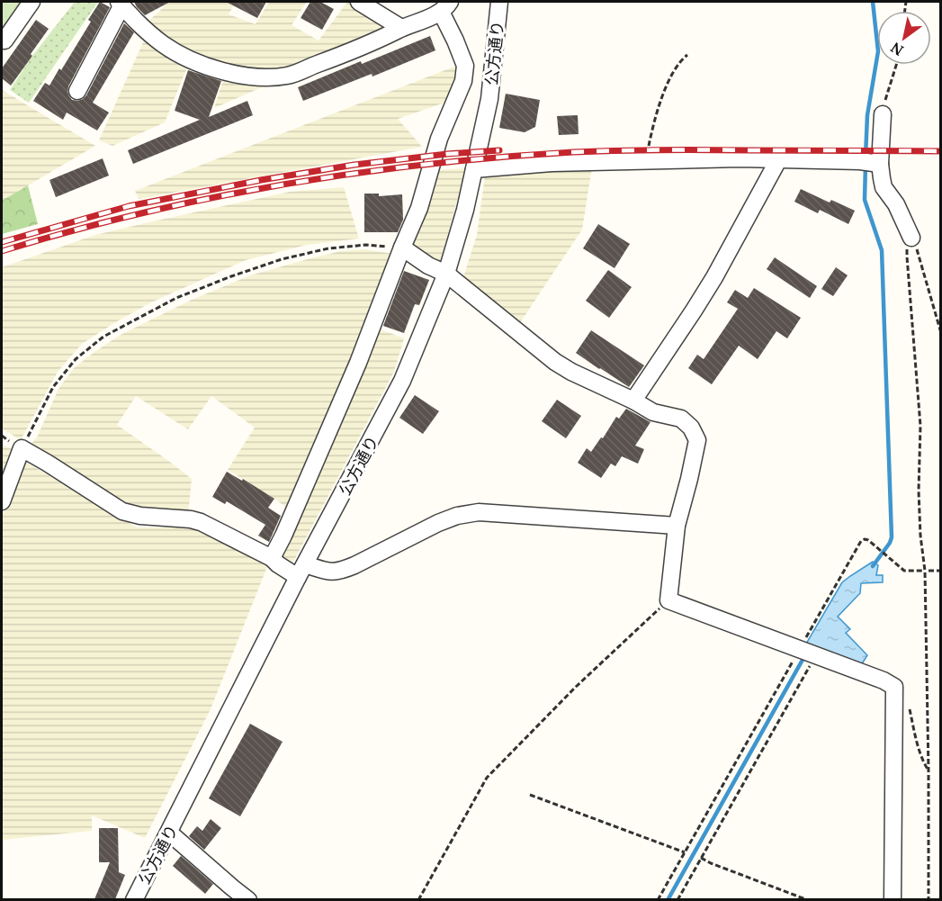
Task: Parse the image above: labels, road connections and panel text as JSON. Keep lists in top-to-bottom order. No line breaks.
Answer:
{"streets":{"street":["公方通り"]},"north":"bottom left"}
